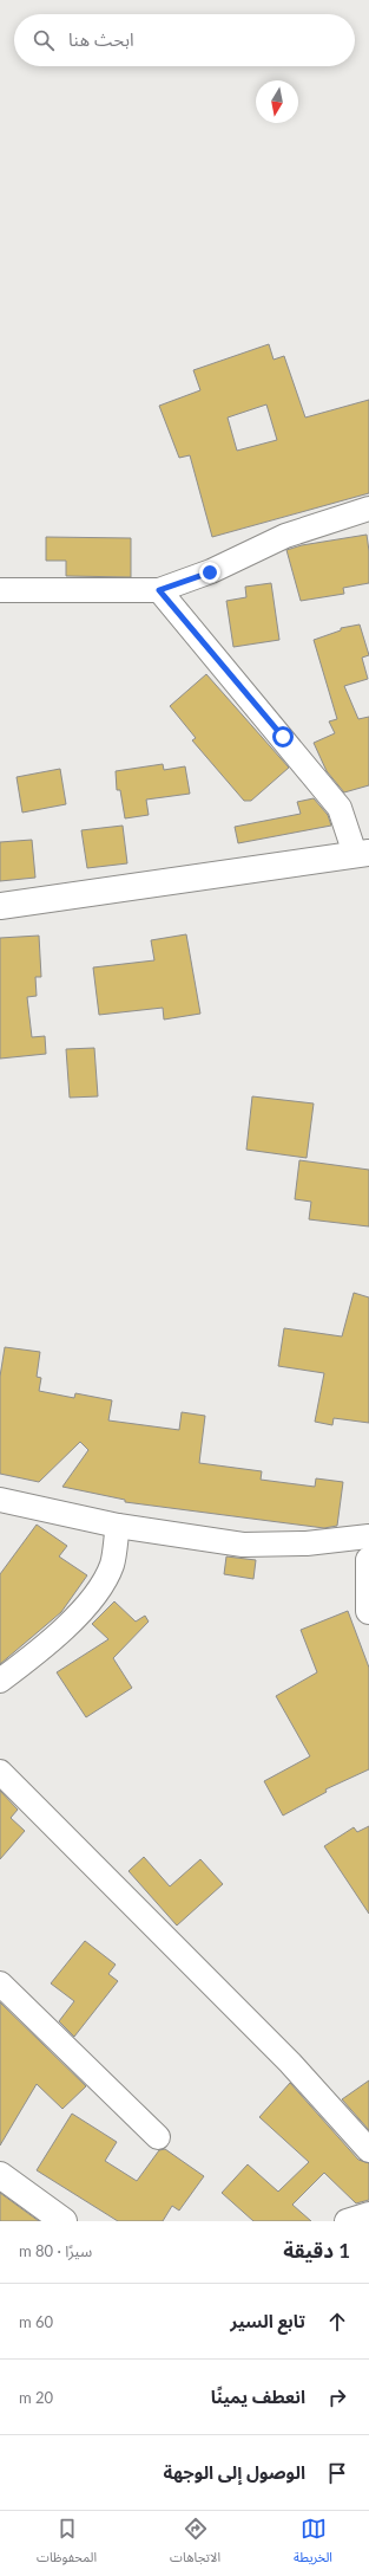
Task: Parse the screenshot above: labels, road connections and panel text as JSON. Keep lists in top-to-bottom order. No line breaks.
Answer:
{"north":"bottom","page":{"search":"ابحث هنا","heading":["1 دقيقة","سيرًا · 80 m"],"list":[["تابع السير","60 m"],["انعطف يمينًا","20 m"],"الوصول إلى الوجهة"],"nav":["الخريطة","الاتجاهات","المحفوظات"]}}
